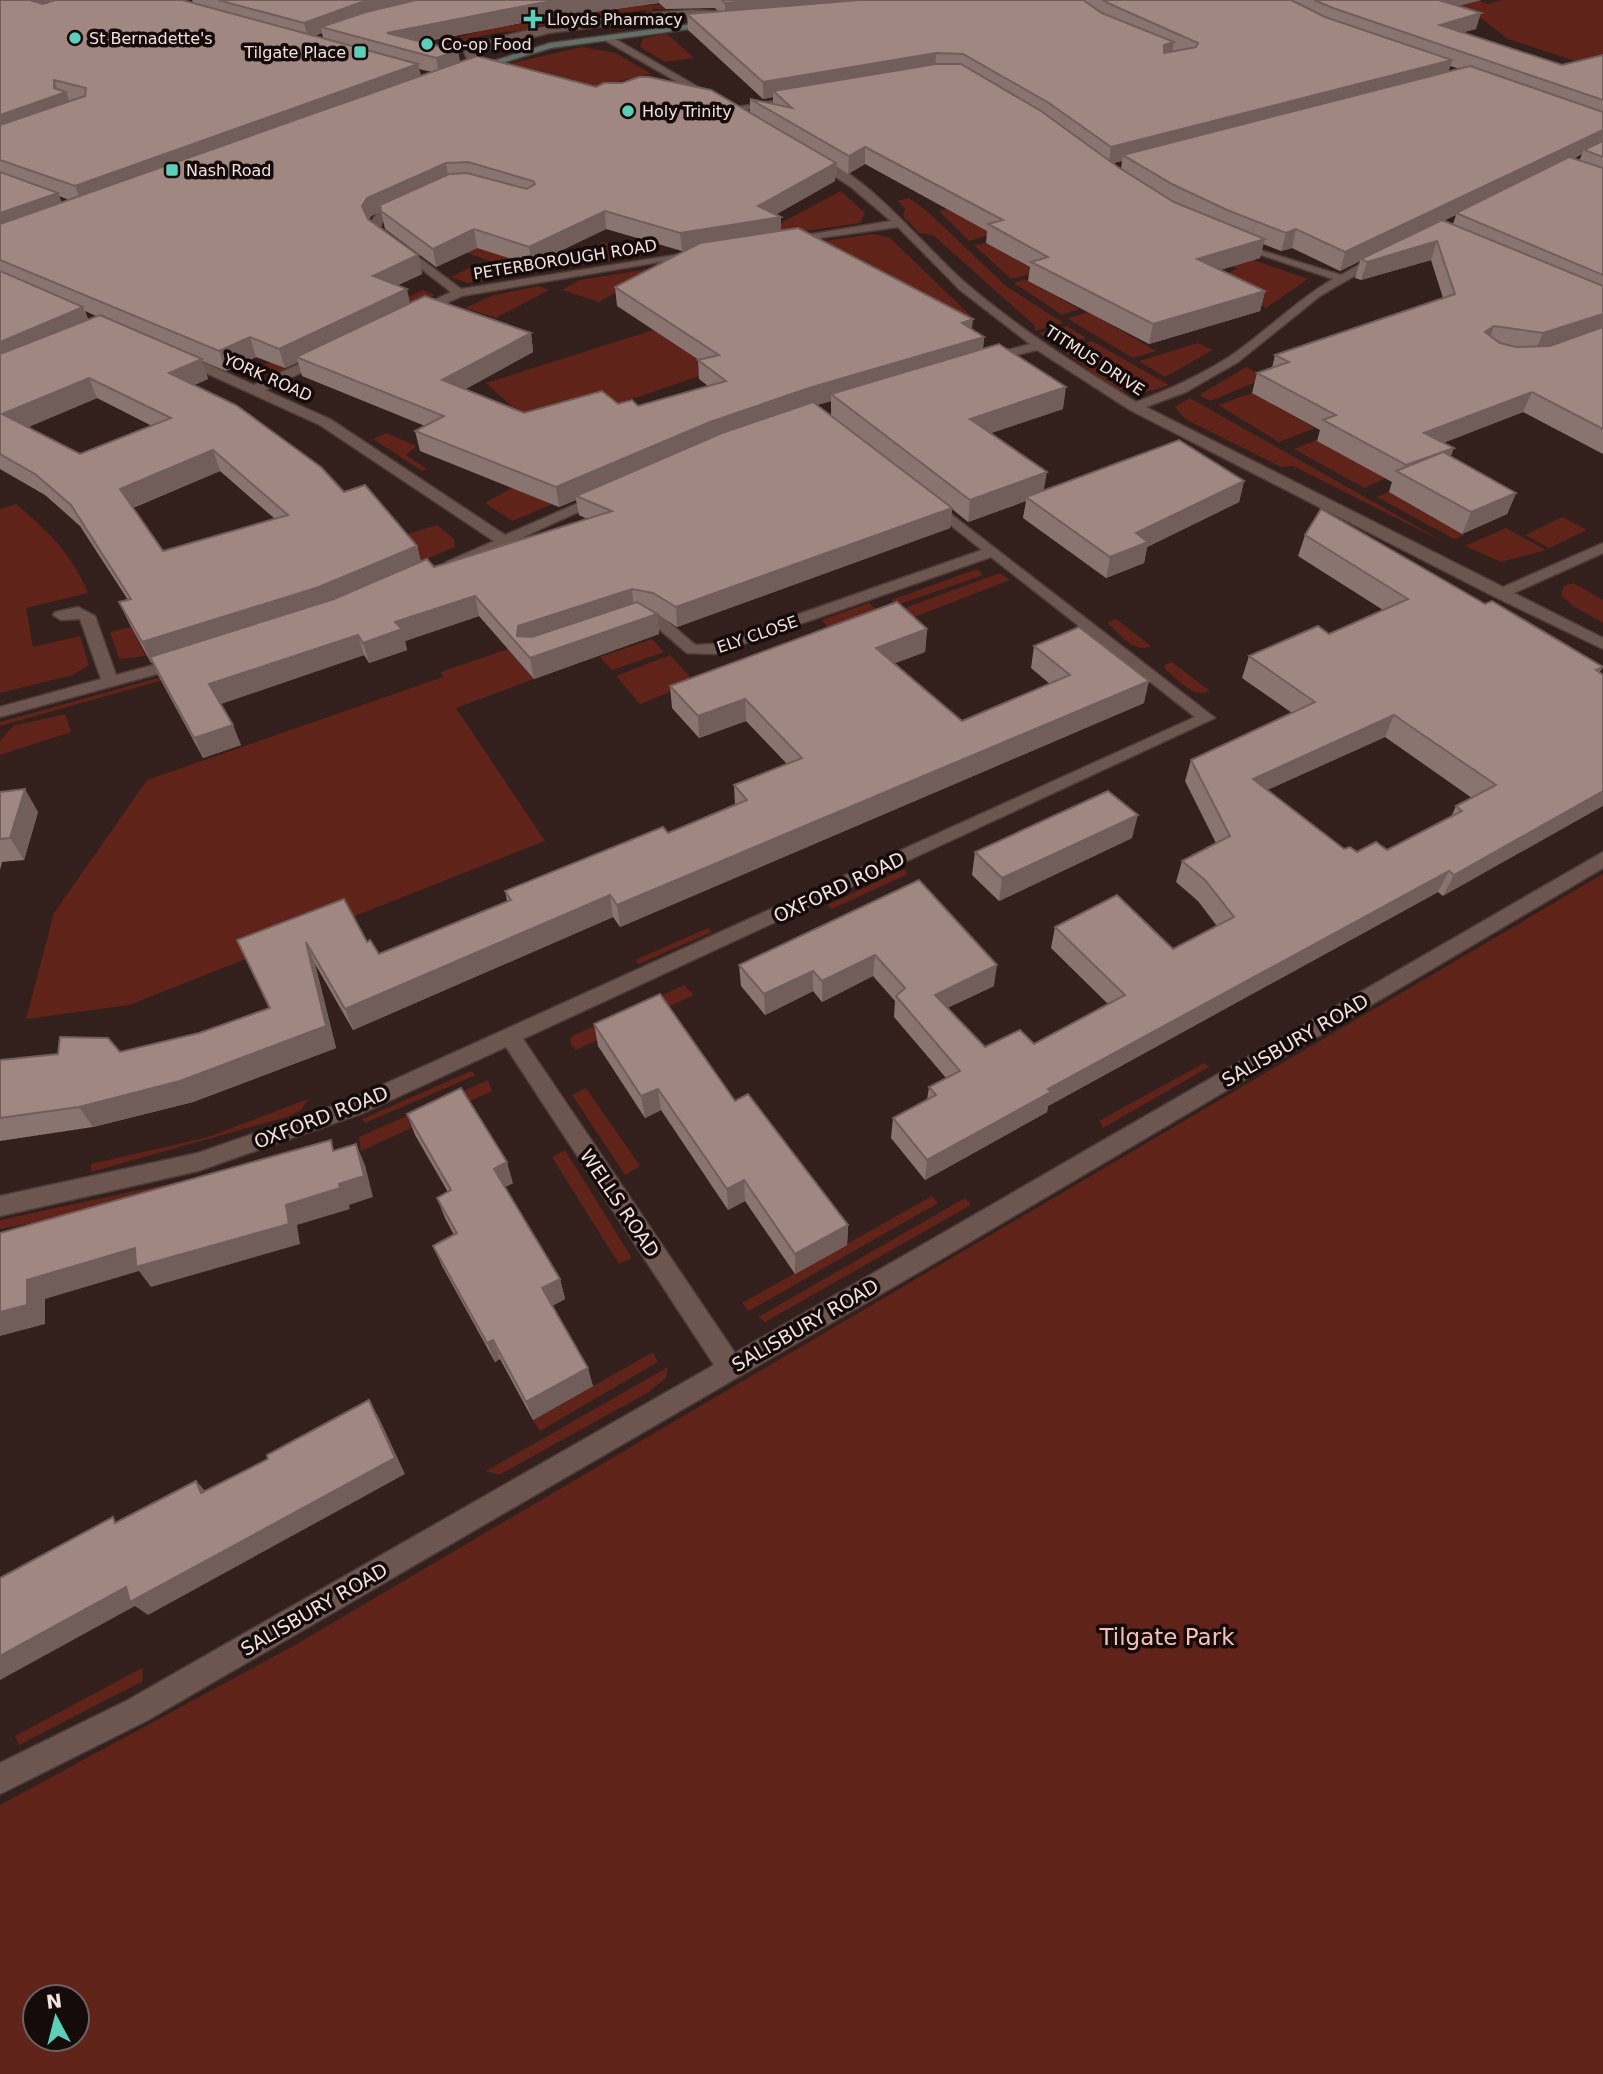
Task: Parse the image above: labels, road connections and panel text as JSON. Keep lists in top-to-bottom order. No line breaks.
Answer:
{"streets":{"street":["PETERBOROUGH ROAD","TITMUS DRIVE","YORK ROAD","ELY CLOSE","OXFORD ROAD","SALISBURY ROAD","WELLS ROAD"]},"crossings":[["ELY CLOSE","OXFORD ROAD"],["OXFORD ROAD","WELLS ROAD"],["SALISBURY ROAD","WELLS ROAD"]],"parks":["Tilgate Park"],"places":{"health":["Lloyds Pharmacy"],"other":["St Bernadette's","Co-op Food","Holy Trinity"],"transit":["Tilgate Place","Nash Road"]},"north":"top"}
